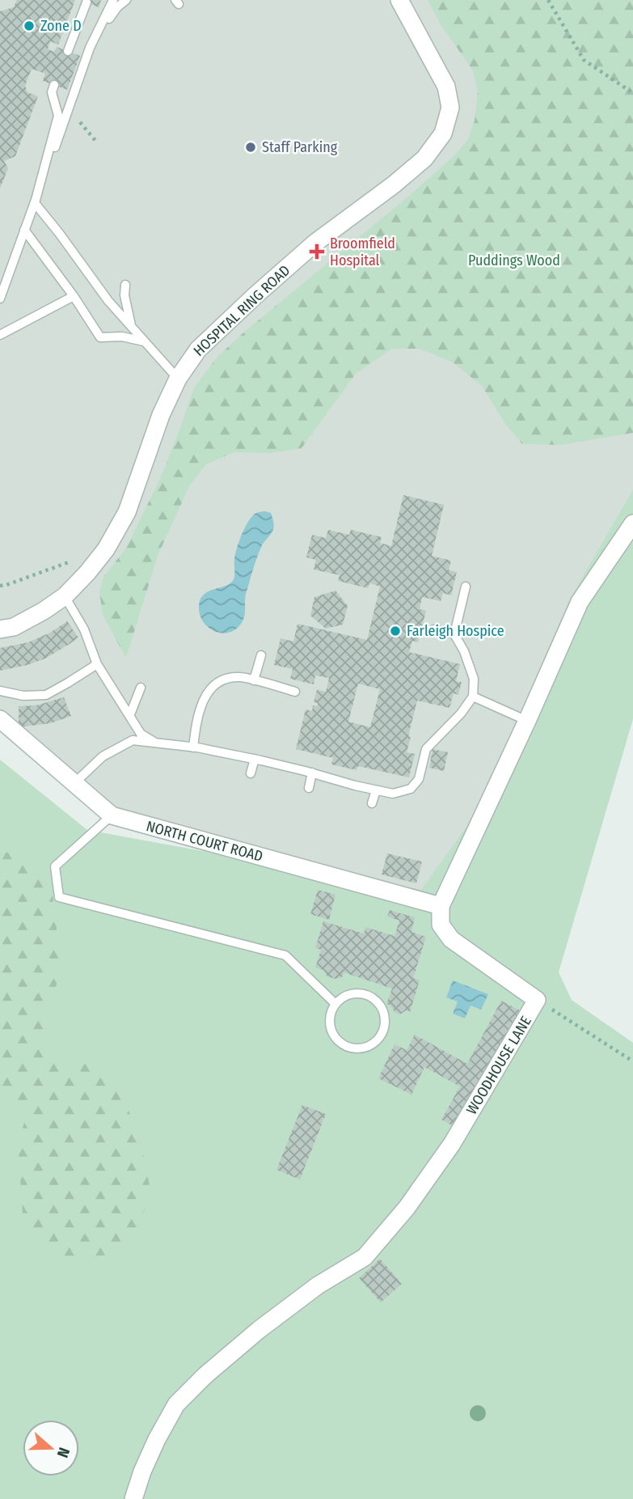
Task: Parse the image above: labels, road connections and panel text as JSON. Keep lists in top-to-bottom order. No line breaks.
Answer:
{"streets":{"street":["HOSPITAL RING ROAD","NORTH COURT ROAD","WOODHOUSE LANE"]},"crossings":[["NORTH COURT ROAD","WOODHOUSE LANE"]],"parks":["Puddings Wood"],"places":{"other":["Zone D","Staff Parking","Farleigh Hospice"],"health":["Broomfield Hospital"]},"north":"right"}
